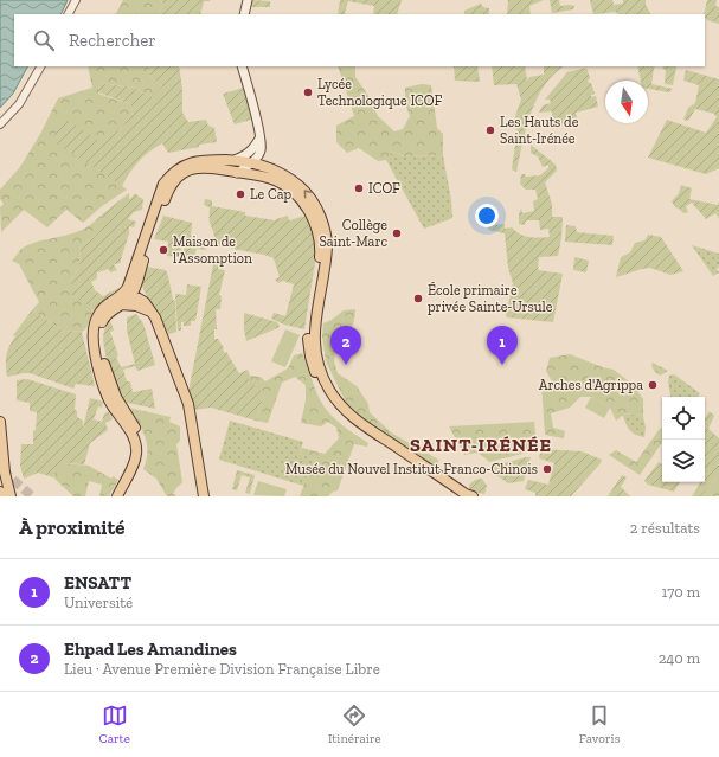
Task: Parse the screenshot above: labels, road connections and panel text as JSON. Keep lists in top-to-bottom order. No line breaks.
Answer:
{"districts":["SAINT-IRÉNÉE"],"places":["Lycée Technologique ICOF","Les Hauts de Saint-Irénée","ICOF","Le Cap","Collège Saint-Marc","Maison de l'Assomption","École primaire privée Sainte-Ursule","Arches d'Agrippa","Musée du Nouvel Institut Franco-Chinois"],"north":"bottom","page":{"search":"Rechercher","pins":["1","2"],"heading":["À proximité","2 résultats"],"list":[{"mark":"1","name":"ENSATT","note":"Université","value":"170 m"},{"mark":"2","name":"Ehpad Les Amandines","note":"Lieu · Avenue Première Division Française Libre","value":"240 m"}],"nav":["Carte","Itinéraire","Favoris"]}}
